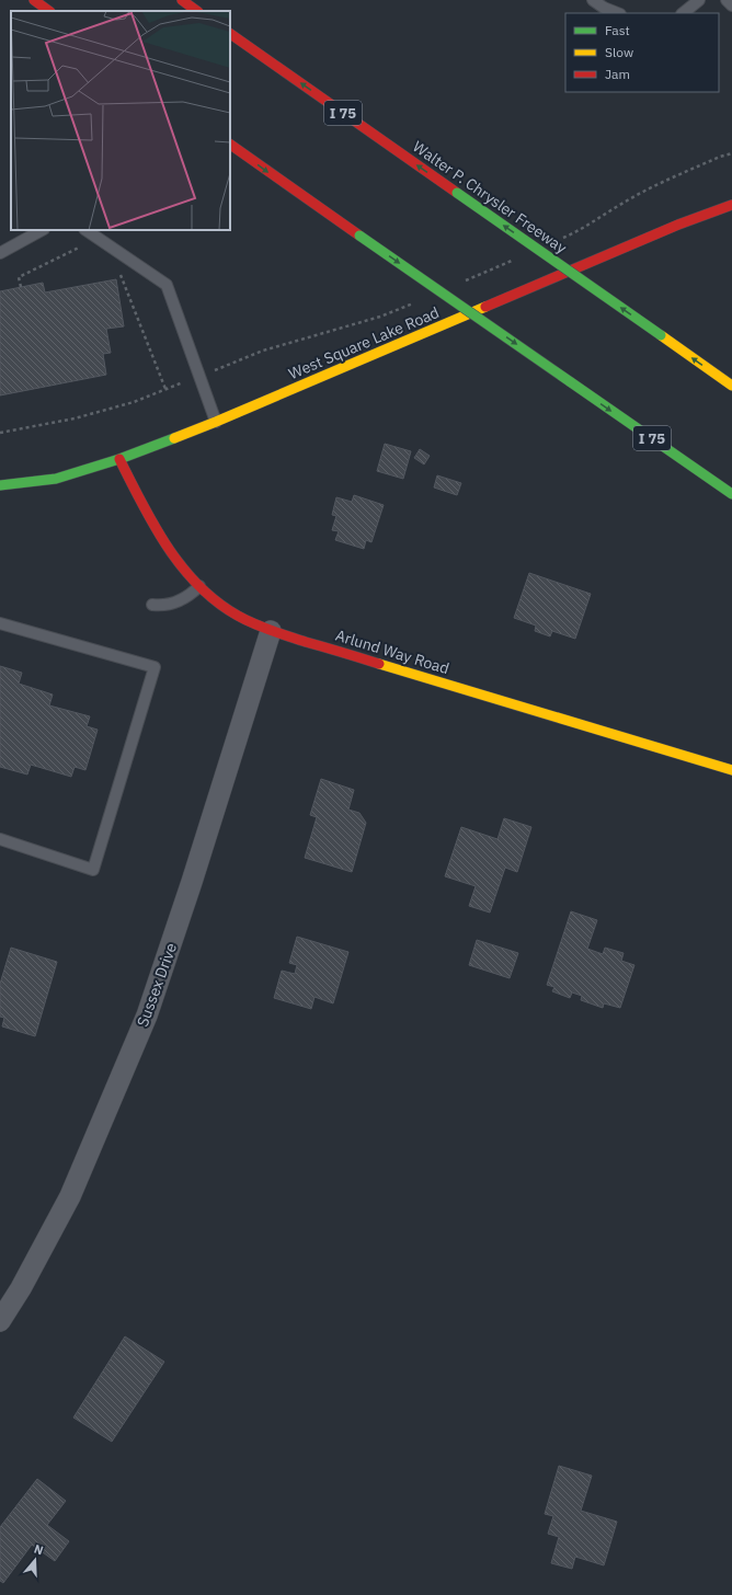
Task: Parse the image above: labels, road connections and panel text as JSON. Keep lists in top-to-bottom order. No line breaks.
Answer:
{"streets":{"main road":["I 75","Walter P. Chrysler Freeway","West Square Lake Road","Arlund Way Road"],"street":["Sussex Drive"]},"crossings":[["West Square Lake Road","Arlund Way Road"],["Arlund Way Road","Sussex Drive"]],"one_way":["Walter P. Chrysler Freeway"],"legend":["Fast","Slow","Jam"],"north":"top"}
